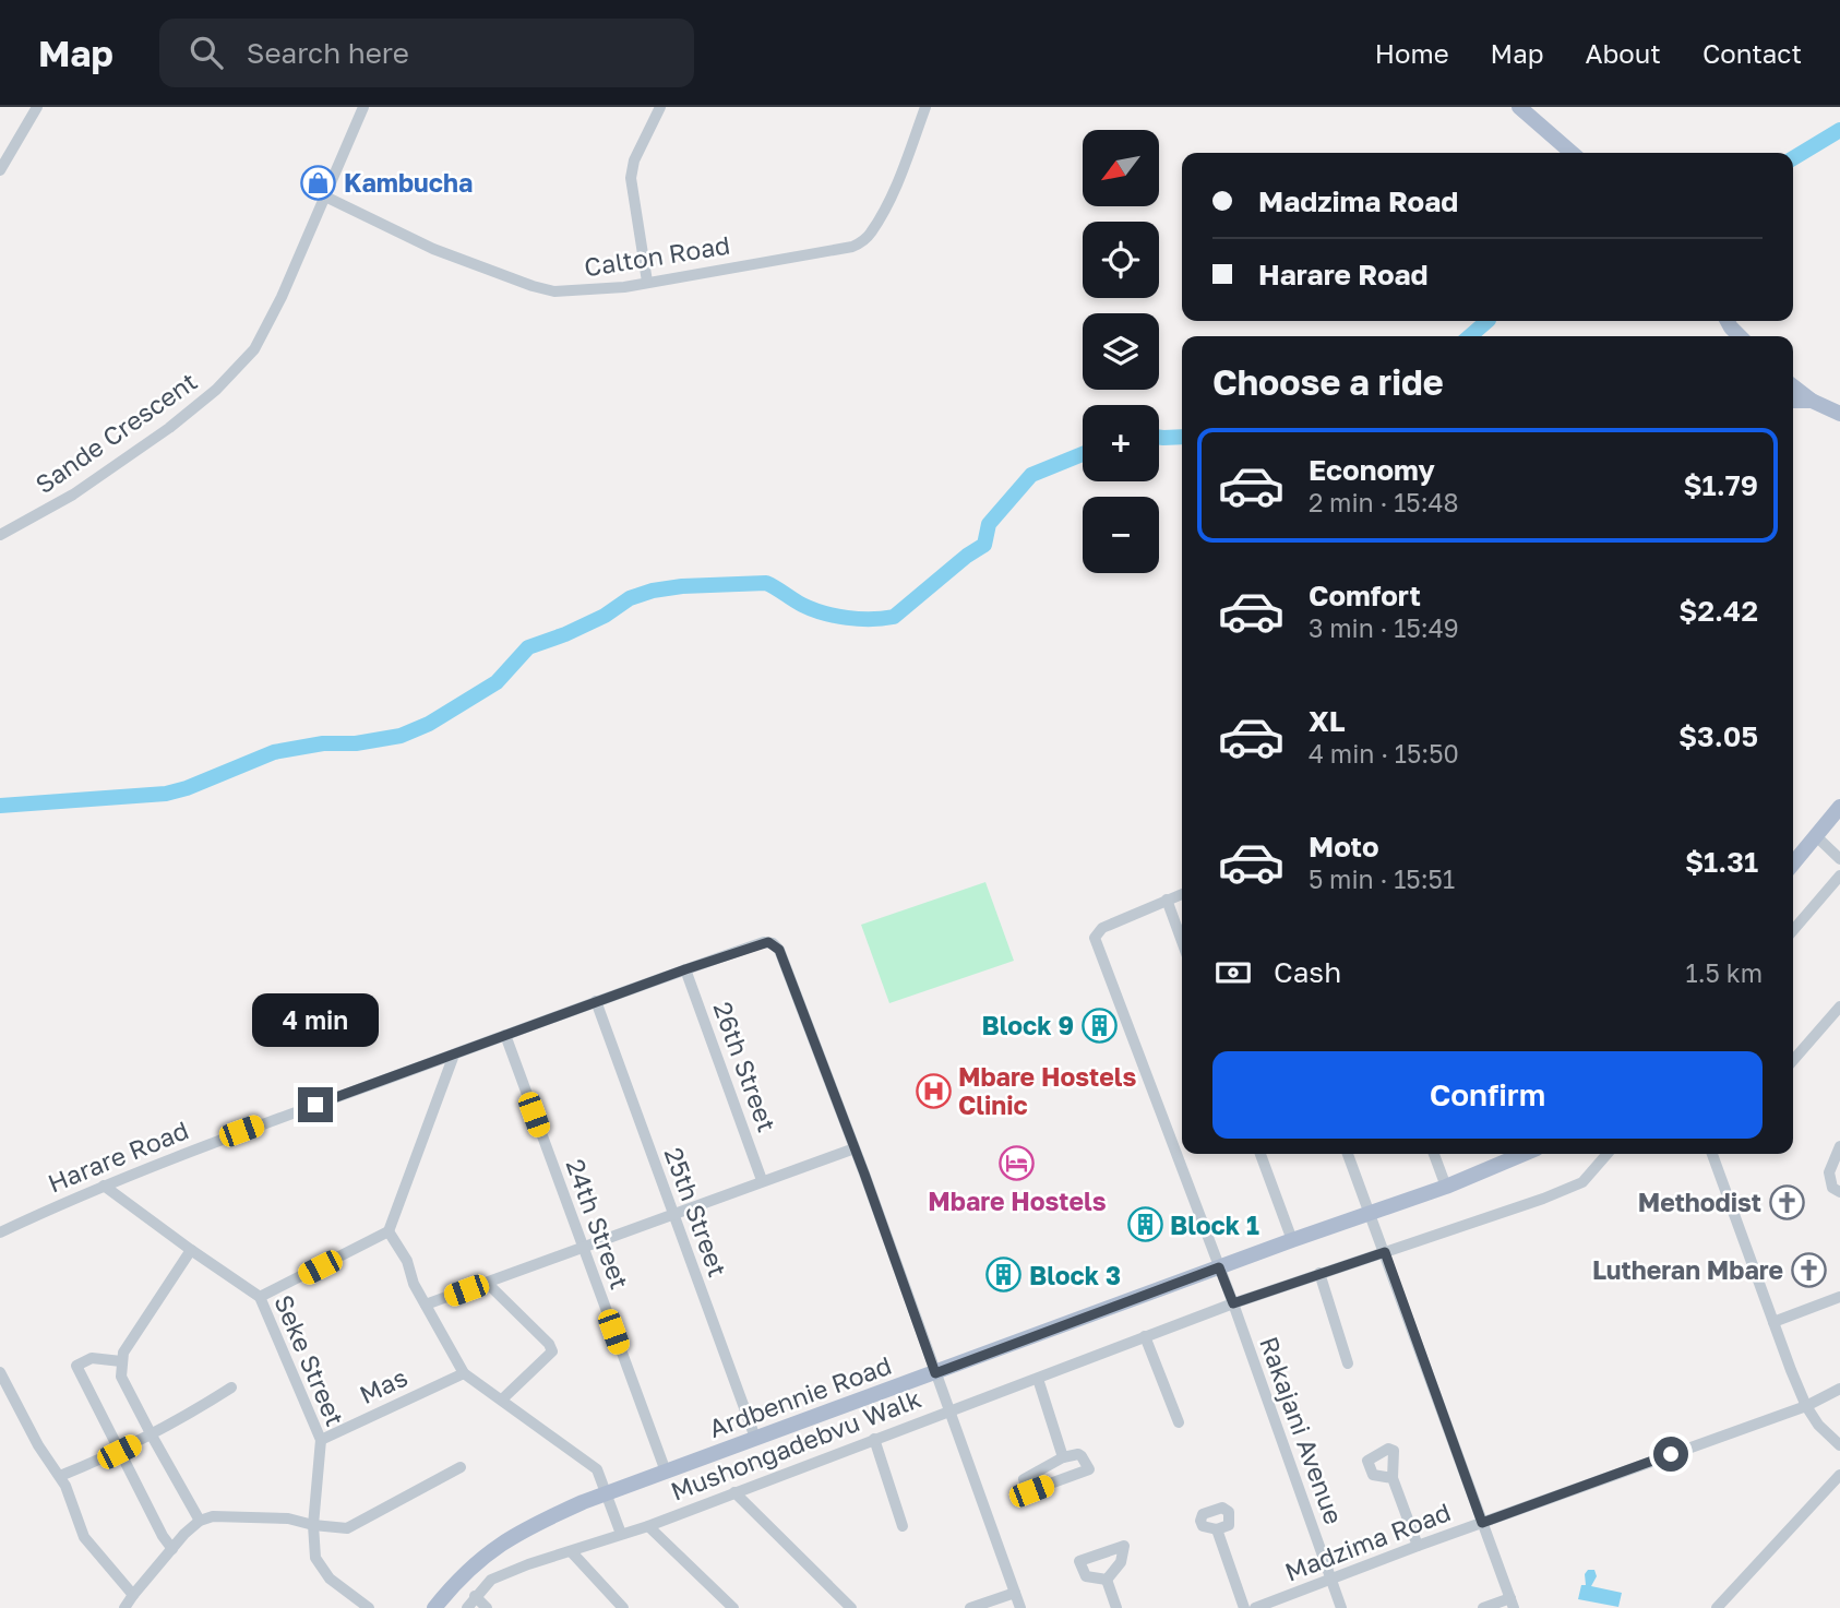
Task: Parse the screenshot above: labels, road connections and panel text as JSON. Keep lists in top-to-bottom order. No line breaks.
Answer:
{"streets":{"main road":["Ardbennie Road"],"street":["Calton Road","Sande Crescent","26th Street","Harare Road","25th Street","24th Street","Seke Street","Mas","Rakajani Avenue","Mushongadebvu Walk","Madzima Road"]},"crossings":[["Calton Road","Sande Crescent"],["26th Street","Harare Road"],["Harare Road","25th Street"],["Harare Road","24th Street"],["Harare Road","Seke Street"],["25th Street","Ardbennie Road"],["24th Street","Ardbennie Road"],["Seke Street","Mas"],["Ardbennie Road","Rakajani Avenue"],["Rakajani Avenue","Mushongadebvu Walk"],["Rakajani Avenue","Madzima Road"]],"places":{"shop":["Kambucha"],"building":["Block 9","Block 1","Block 3"],"hospital":["Mbare Hostels Clinic"],"hotel":["Mbare Hostels"],"church":["Methodist","Lutheran Mbare"]},"north":"bottom left","page":{"header":"Map","search":"Search here","nav":["Home","Map","About","Contact"],"map_buttons":["+","−"],"banner":["Madzima Road","Harare Road"],"heading":"Choose a ride","list":[{"name":"Economy","note":"2 min · 15:48","value":"$1.79"},{"name":"Comfort","note":"3 min · 15:49","value":"$2.42"},{"name":"XL","note":"4 min · 15:50","value":"$3.05"},{"name":"Moto","note":"5 min · 15:51","value":"$1.31"}],"pay":["Cash","1.5 km"],"bubble":"4 min","buttons":"Confirm"}}
